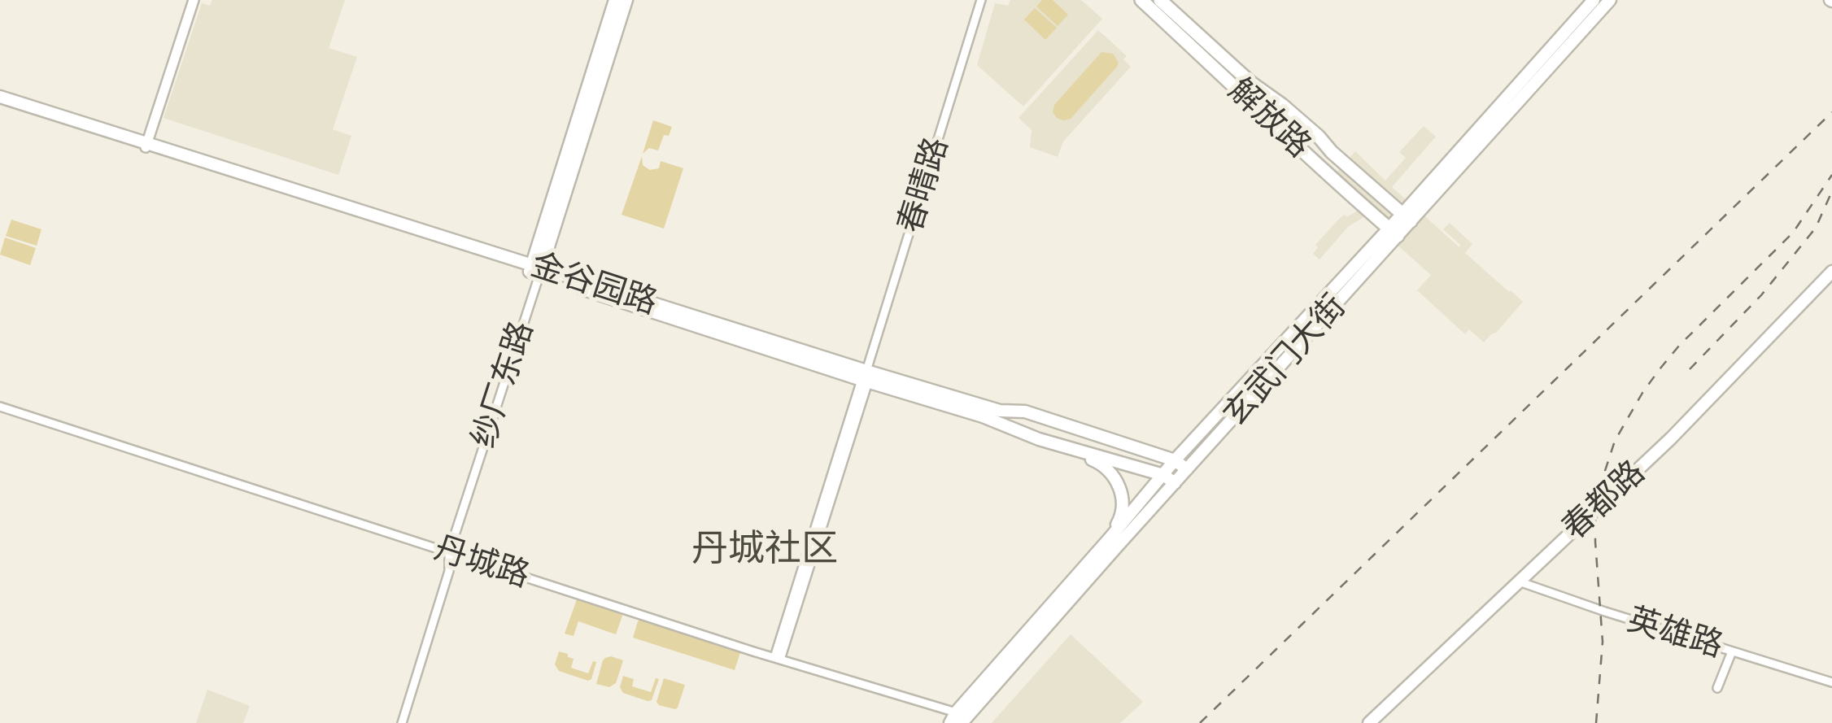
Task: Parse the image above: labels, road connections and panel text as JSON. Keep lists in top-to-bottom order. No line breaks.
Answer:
{"streets":{"main road":["解放路","金谷园路","玄武门大街","纱厂东路","春都路"],"street":["春晴路","丹城路","英雄路"]},"crossings":[["解放路","玄武门大街"],["春晴路","金谷园路"],["春晴路","丹城路"],["金谷园路","玄武门大街"],["金谷园路","纱厂东路"],["玄武门大街","丹城路"],["纱厂东路","丹城路"],["春都路","英雄路"]],"districts":["丹城社区"]}
